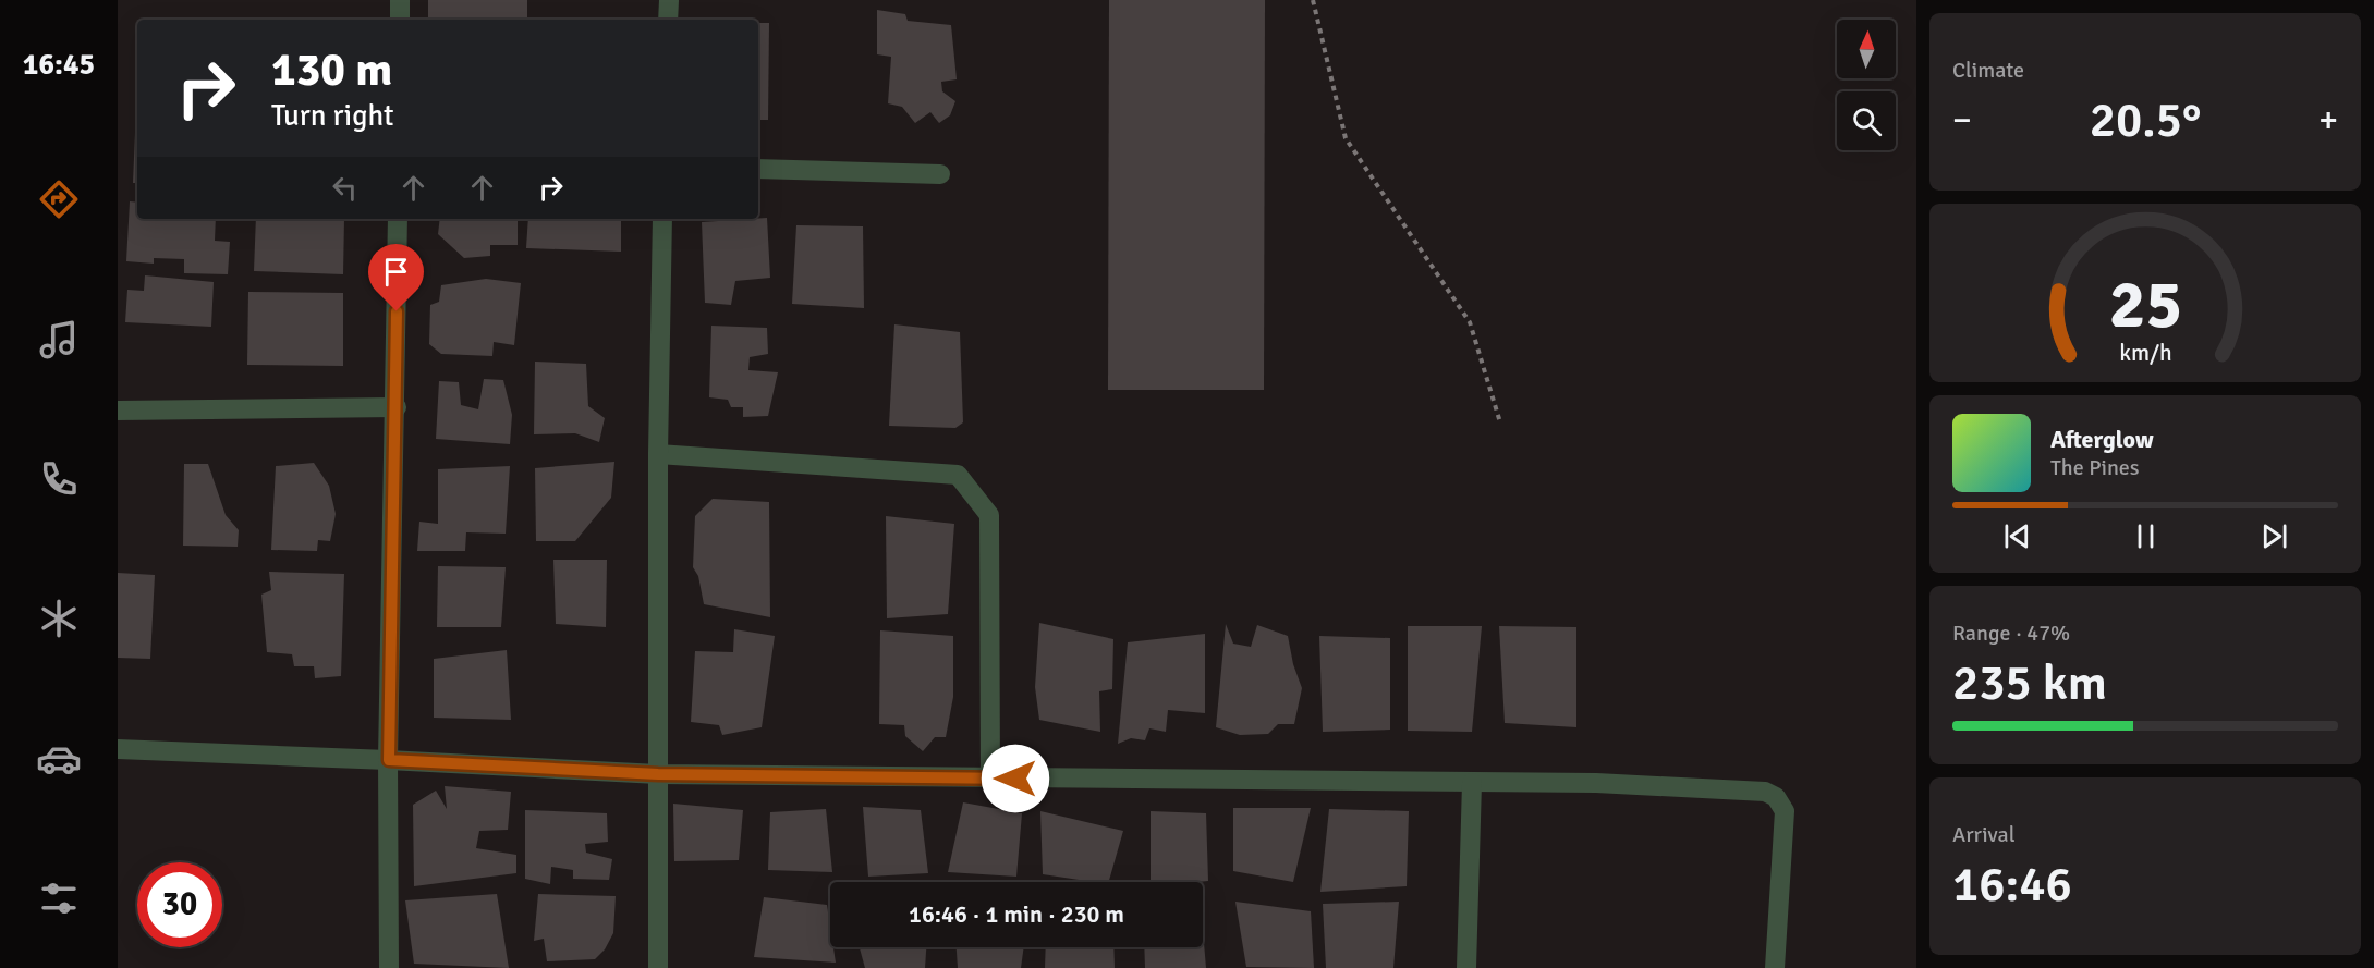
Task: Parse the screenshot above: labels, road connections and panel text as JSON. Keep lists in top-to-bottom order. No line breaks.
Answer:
{"north":"top","page":{"tabs":"16:45","tile":["Climate",["Range · 47%","235 km"],["Arrival","16:46"]],"turn":["130 m","Turn right"],"heat":["−","20.5°","+"],"song":["Afterglow","The Pines"],"limit":"30","trip":"16:46 · 1 min · 230 m","gauge":["25","km/h"]}}
